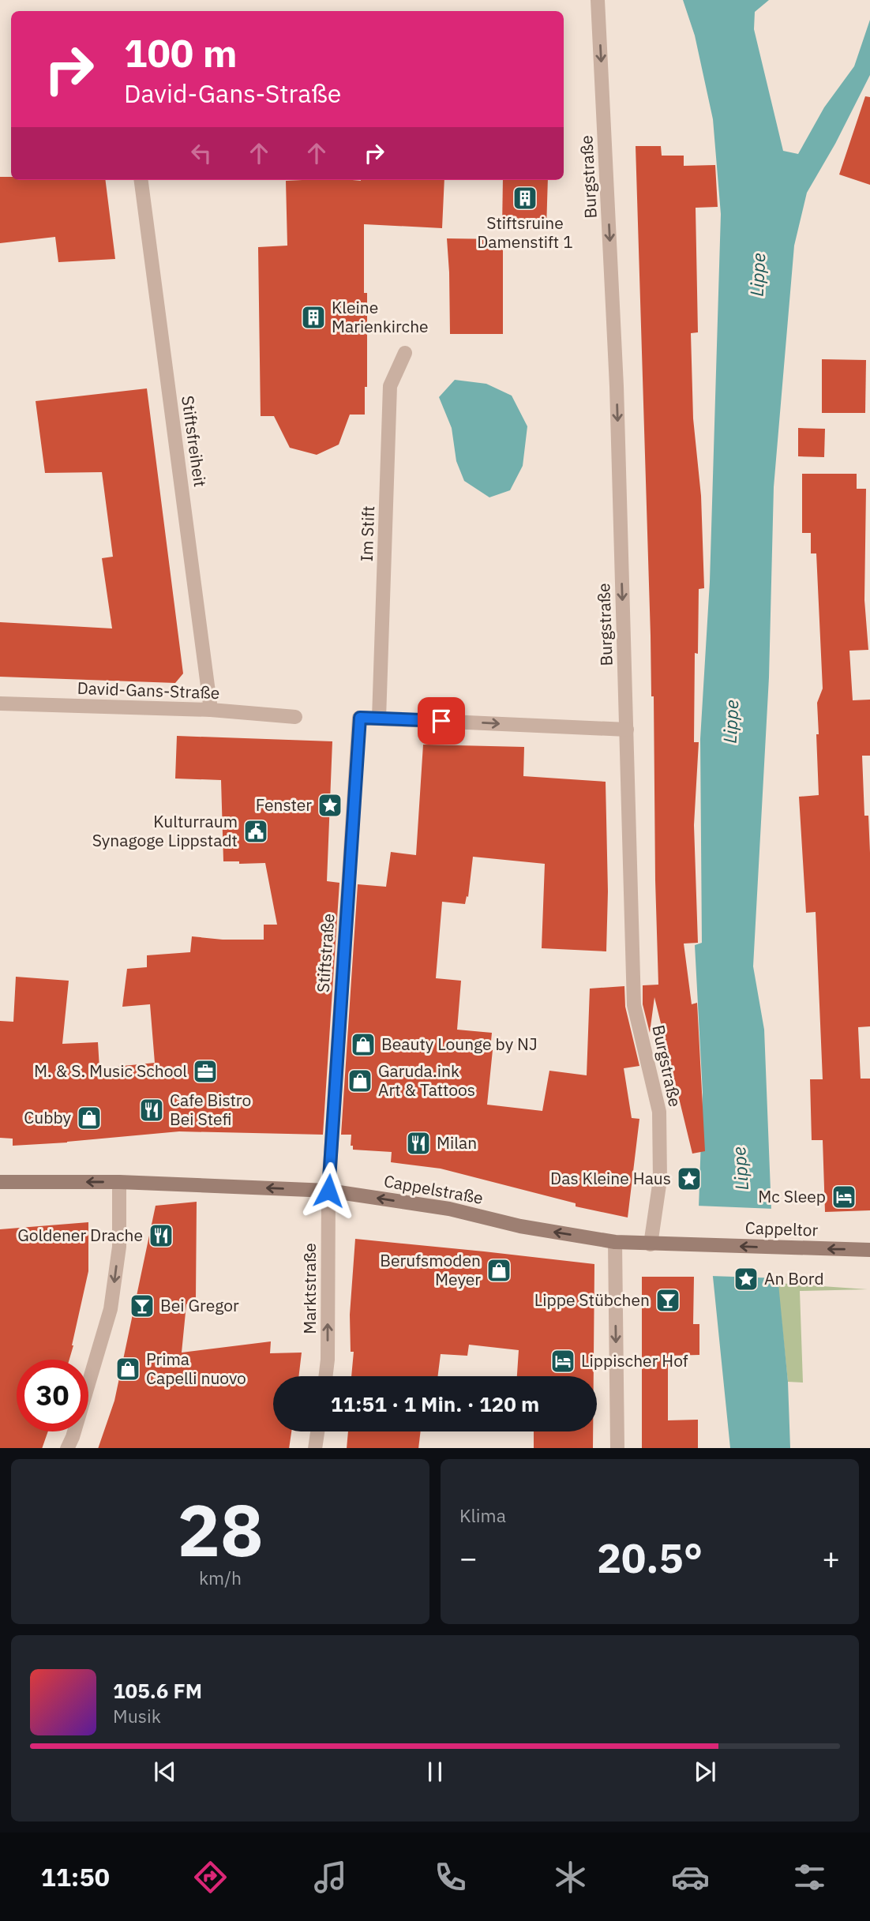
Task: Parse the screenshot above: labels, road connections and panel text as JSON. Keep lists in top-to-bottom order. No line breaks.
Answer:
{"streets":{"street":["Burgstraße","Stiftsfreiheit","Im Stift","David-Gans-Straße","Stiftstraße","Cappelstraße","Cappeltor","Marktstraße"]},"crossings":[["Burgstraße","Cappelstraße"],["Stiftsfreiheit","David-Gans-Straße"],["Im Stift","Stiftstraße"],["Stiftstraße","Cappelstraße"],["Stiftstraße","Marktstraße"],["Cappelstraße","Cappeltor"],["Cappelstraße","Marktstraße"]],"one_way":["Burgstraße","Cappelstraße","Cappeltor","Marktstraße"],"water":["Lippe"],"places":{"building":["Stiftsruine Damenstift 1","Kleine Marienkirche"],"place":["Fenster","Das Kleine Haus","An Bord"],"public building":["Kulturraum Synagoge Lippstadt"],"shop":["Beauty Lounge by NJ","Garuda.ink Art & Tattoos","Cubby","Berufsmoden Meyer","Prima Capelli nuovo"],"office":["M. & S. Music School"],"restaurant":["Cafe Bistro Bei Stefi","Milan","Goldener Drache"],"hotel":["Mc Sleep","Lippischer Hof"],"bar":["Lippe Stübchen","Bei Gregor"]},"page":{"turn":["100 m","David-Gans-Straße"],"limit":"30","trip":"11:51 · 1 Min. · 120 m","tile":[["28","km/h"],"Klima"],"heat":["−","20.5°","+"],"song":["105.6 FM","Musik"],"tabs":"11:50"}}
